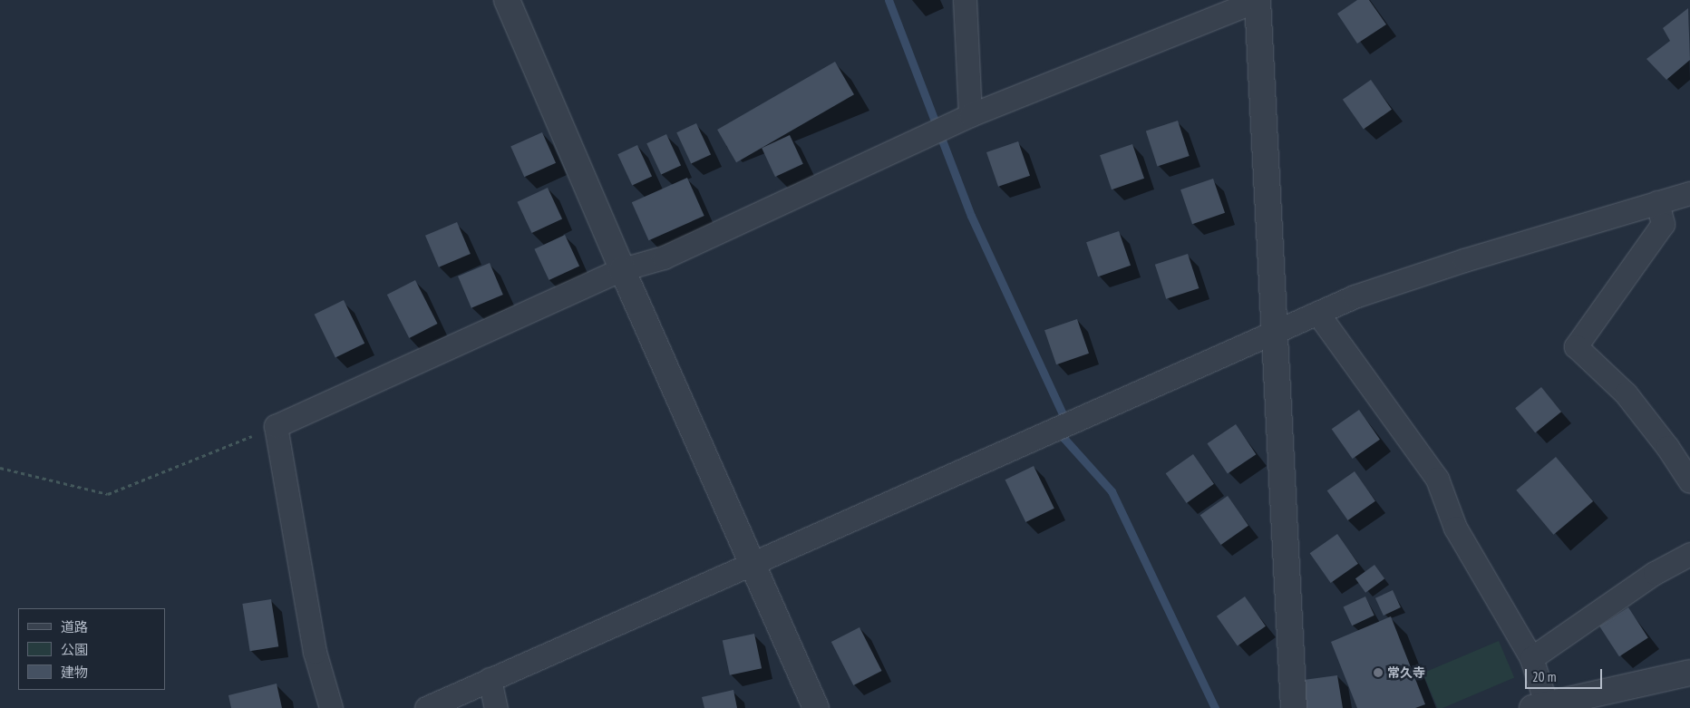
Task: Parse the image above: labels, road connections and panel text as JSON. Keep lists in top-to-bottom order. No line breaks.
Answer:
{"places":["常久寺"],"legend":["道路","公園","建物"],"scale_bar":"20 m"}
